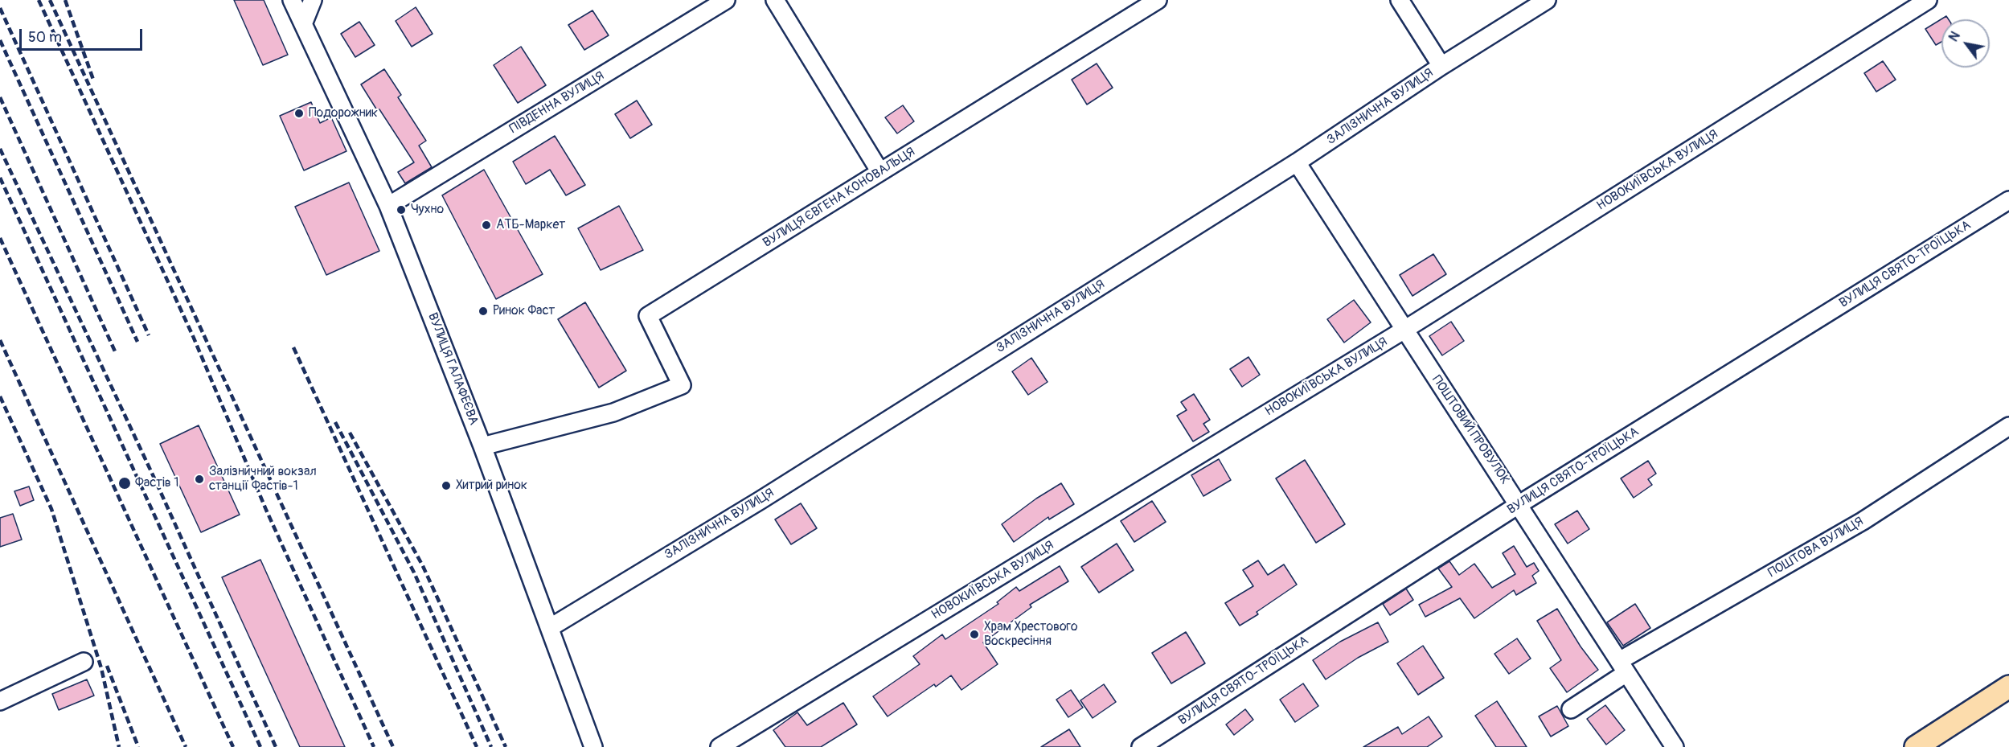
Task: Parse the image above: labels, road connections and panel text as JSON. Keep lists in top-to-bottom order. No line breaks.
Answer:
{"streets":{"street":["ПІВДЕННА ВУЛИЦЯ","ЗАЛІЗНИЧНА ВУЛИЦЯ","НОВОКИЇВСЬКА ВУЛИЦЯ","ВУЛИЦЯ ЄВГЕНА КОНОВАЛЬЦЯ","ВУЛИЦЯ СВЯТО-ТРОЇЦЬКА","ВУЛИЦЯ ГАЛАФЕЄВА","ПОШТОВИЙ ПРОВУЛОК","ПОШТОВА ВУЛИЦЯ"]},"crossings":[["ПІВДЕННА ВУЛИЦЯ","ВУЛИЦЯ ГАЛАФЕЄВА"],["ЗАЛІЗНИЧНА ВУЛИЦЯ","ВУЛИЦЯ ГАЛАФЕЄВА"],["ЗАЛІЗНИЧНА ВУЛИЦЯ","ПОШТОВИЙ ПРОВУЛОК"],["НОВОКИЇВСЬКА ВУЛИЦЯ","ПОШТОВИЙ ПРОВУЛОК"],["ВУЛИЦЯ ЄВГЕНА КОНОВАЛЬЦЯ","ВУЛИЦЯ ГАЛАФЕЄВА"],["ВУЛИЦЯ СВЯТО-ТРОЇЦЬКА","ПОШТОВИЙ ПРОВУЛОК"],["ПОШТОВИЙ ПРОВУЛОК","ПОШТОВА ВУЛИЦЯ"]],"places":["Подорожник","Чухно","АТБ-Маркет","Ринок Фаст","Залізничний вокзал станції Фастів-1","Фастів 1","Хитрий ринок","Храм Хрестового Воскресіння"],"scale_bar":"50 m","north":"top left"}
